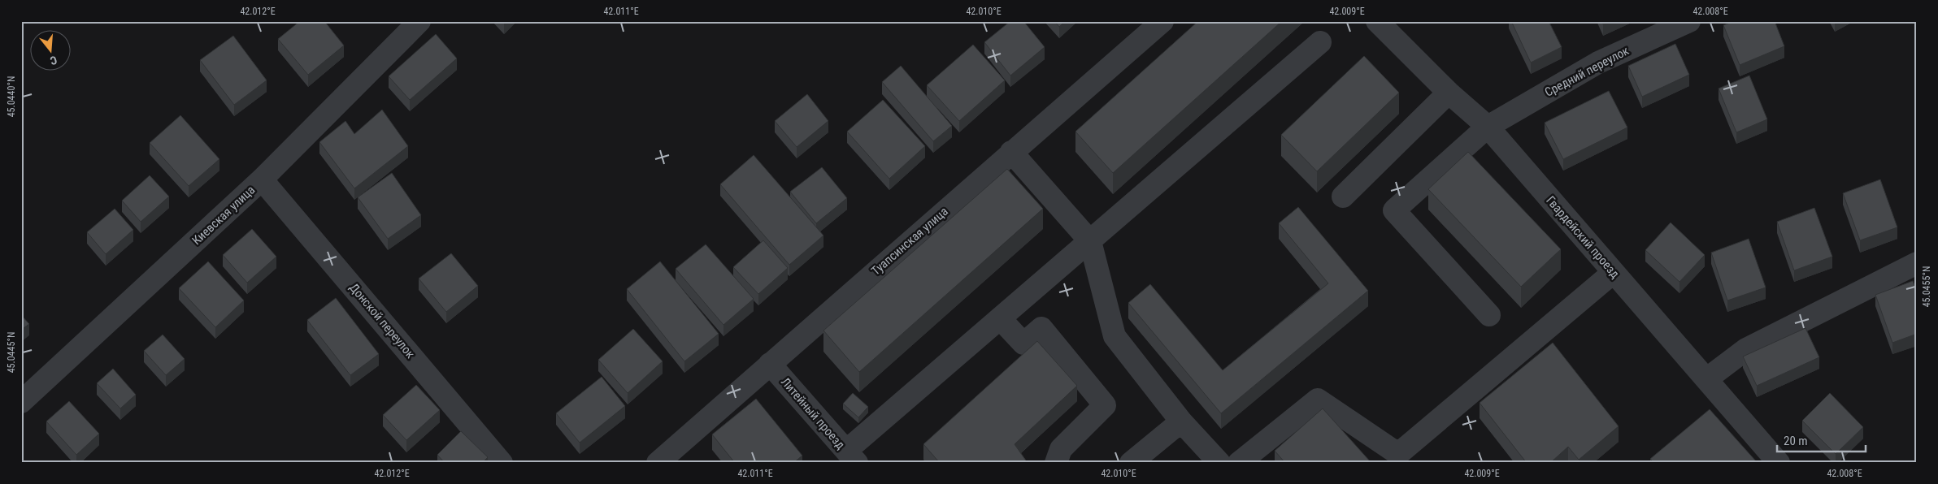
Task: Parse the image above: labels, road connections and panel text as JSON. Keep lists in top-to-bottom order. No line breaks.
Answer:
{"streets":{"street":["Средний переулок","Киевская улица","Гвардейский проезд","Туапсинская улица","Донской переулок","Литейный проезд"]},"crossings":[["Средний переулок","Гвардейский проезд"],["Киевская улица","Донской переулок"],["Туапсинская улица","Литейный проезд"]],"scale_bar":"20 m","north":"bottom","coordinates":["42.012°E","42.011°E","42.010°E","42.009°E","42.008°E","45.0440°N","45.0455°N","45.0445°N"]}
